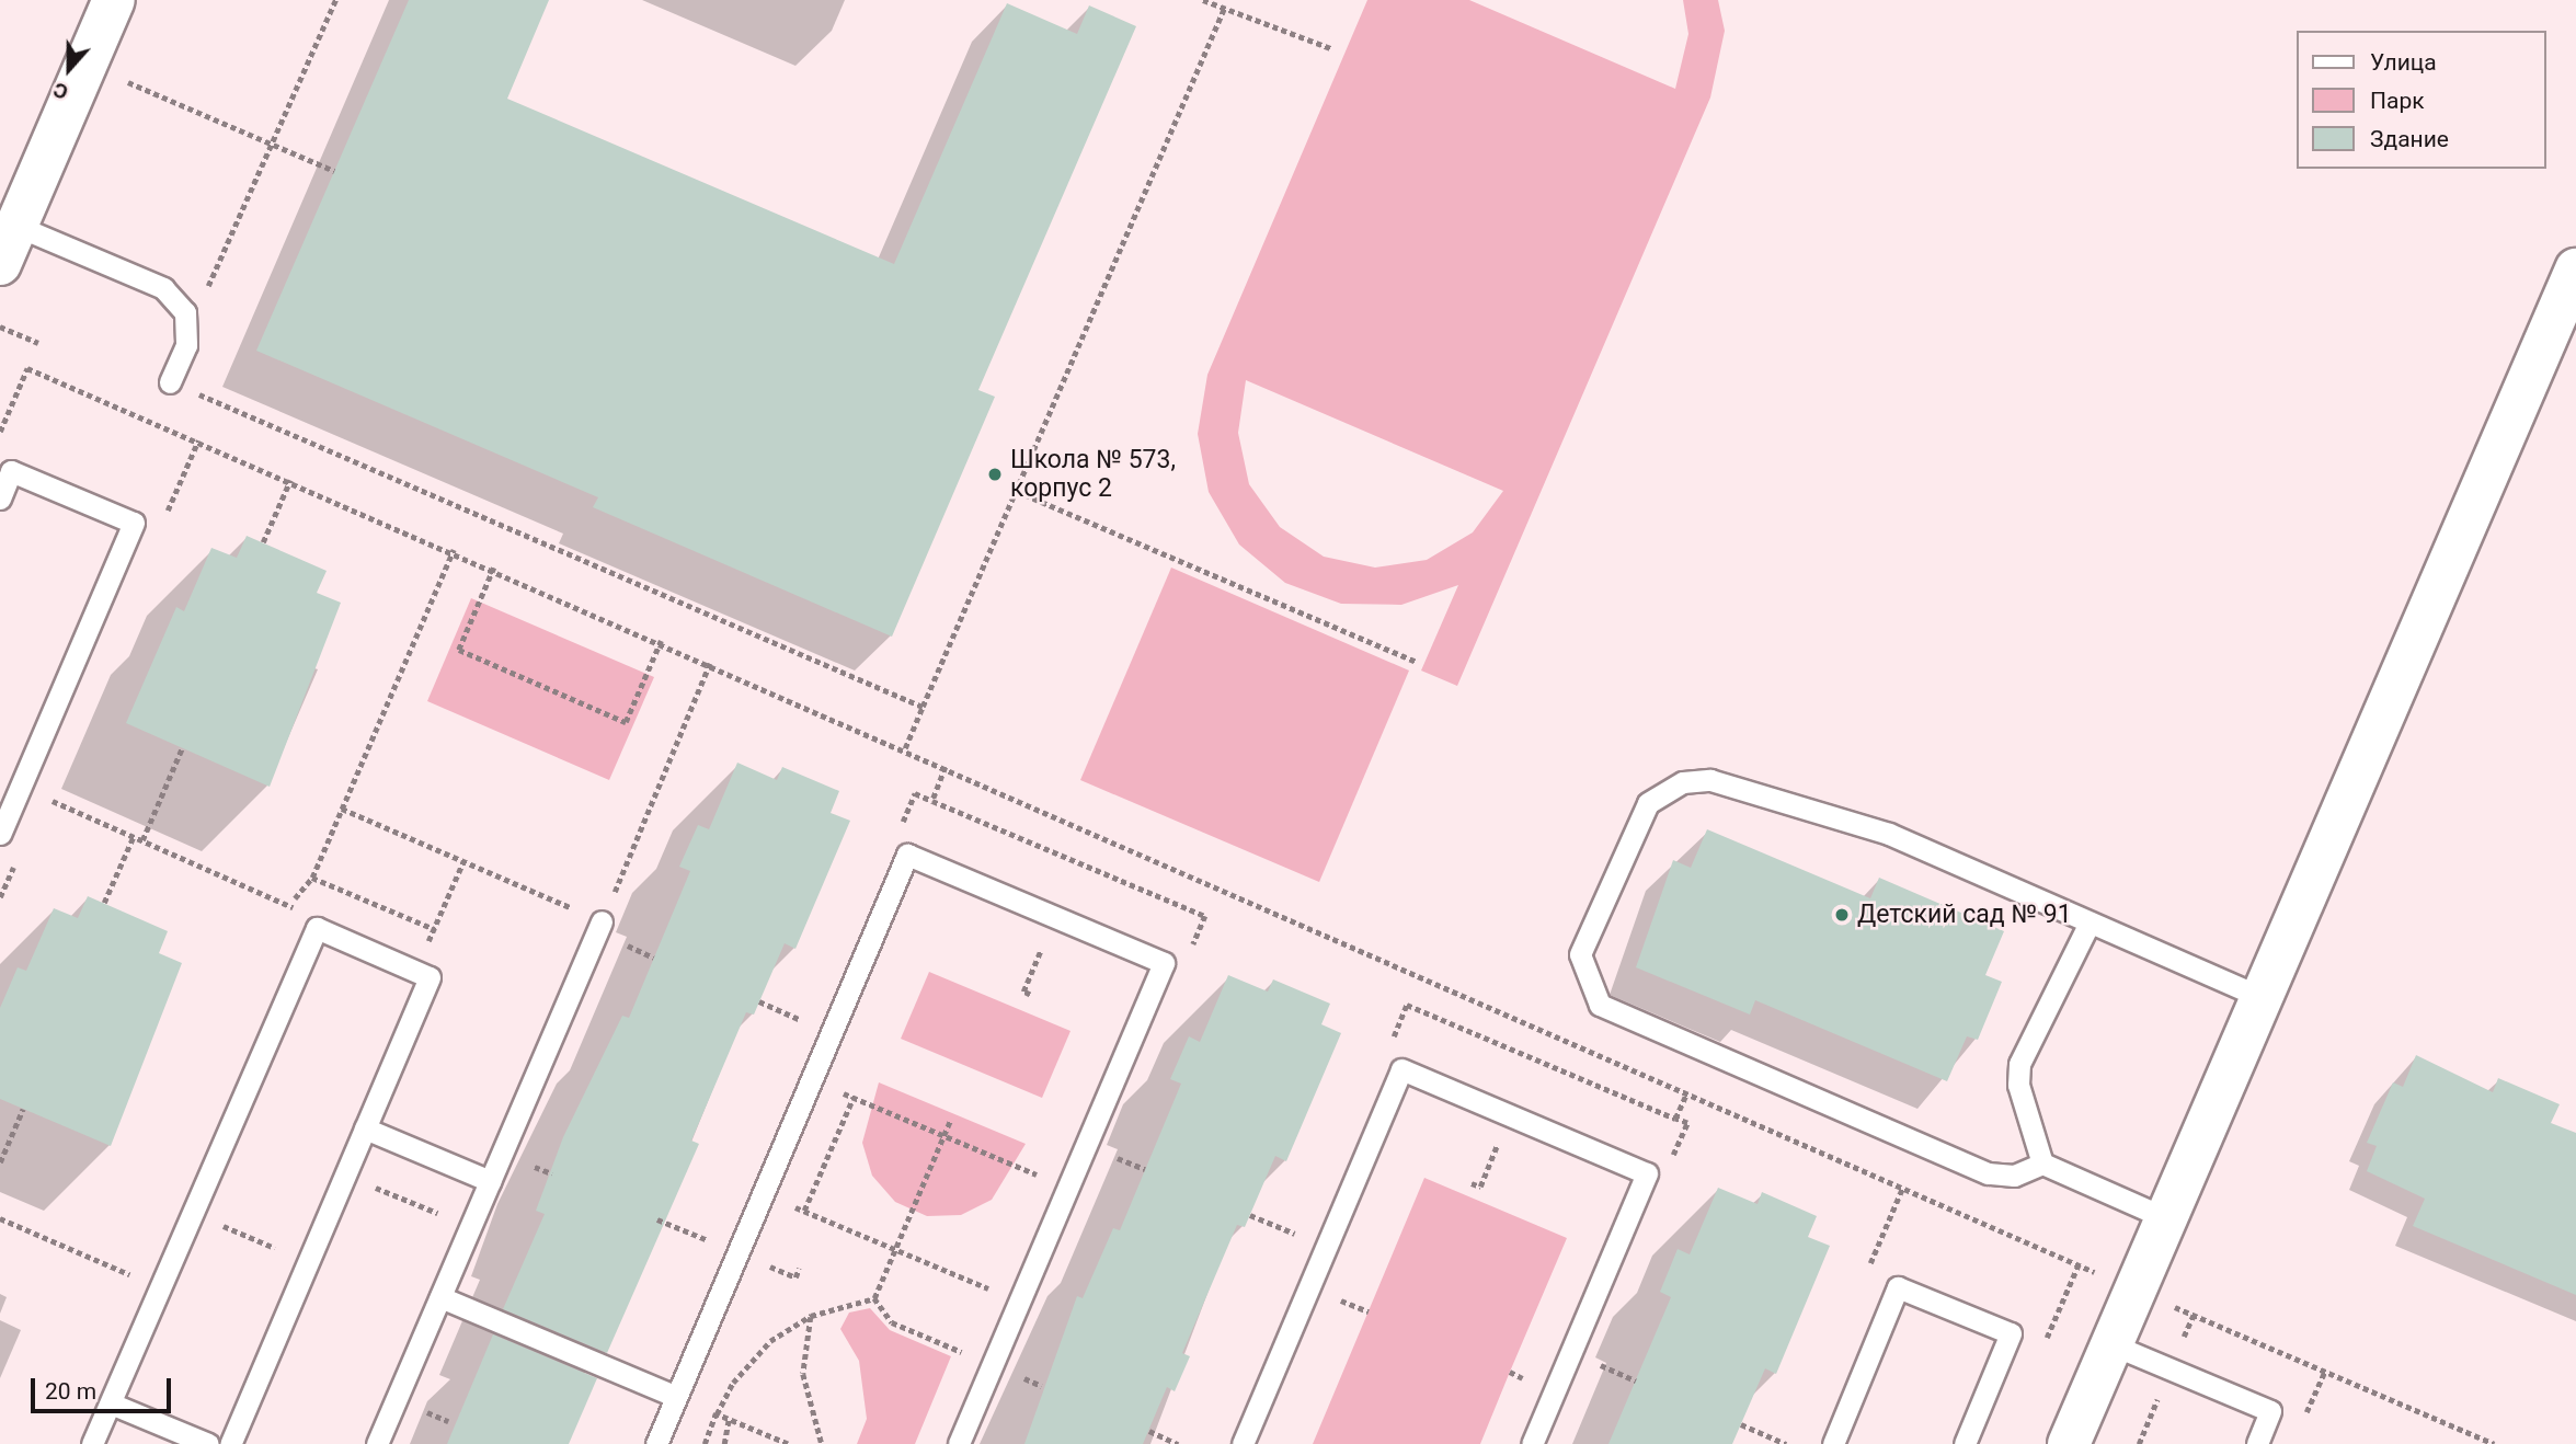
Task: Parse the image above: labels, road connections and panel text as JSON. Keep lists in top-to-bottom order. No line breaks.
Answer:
{"places":["Школа № 573, корпус 2","Детский сад № 91"],"legend":["Улица","Парк","Здание"],"scale_bar":"20 m","north":"bottom"}
